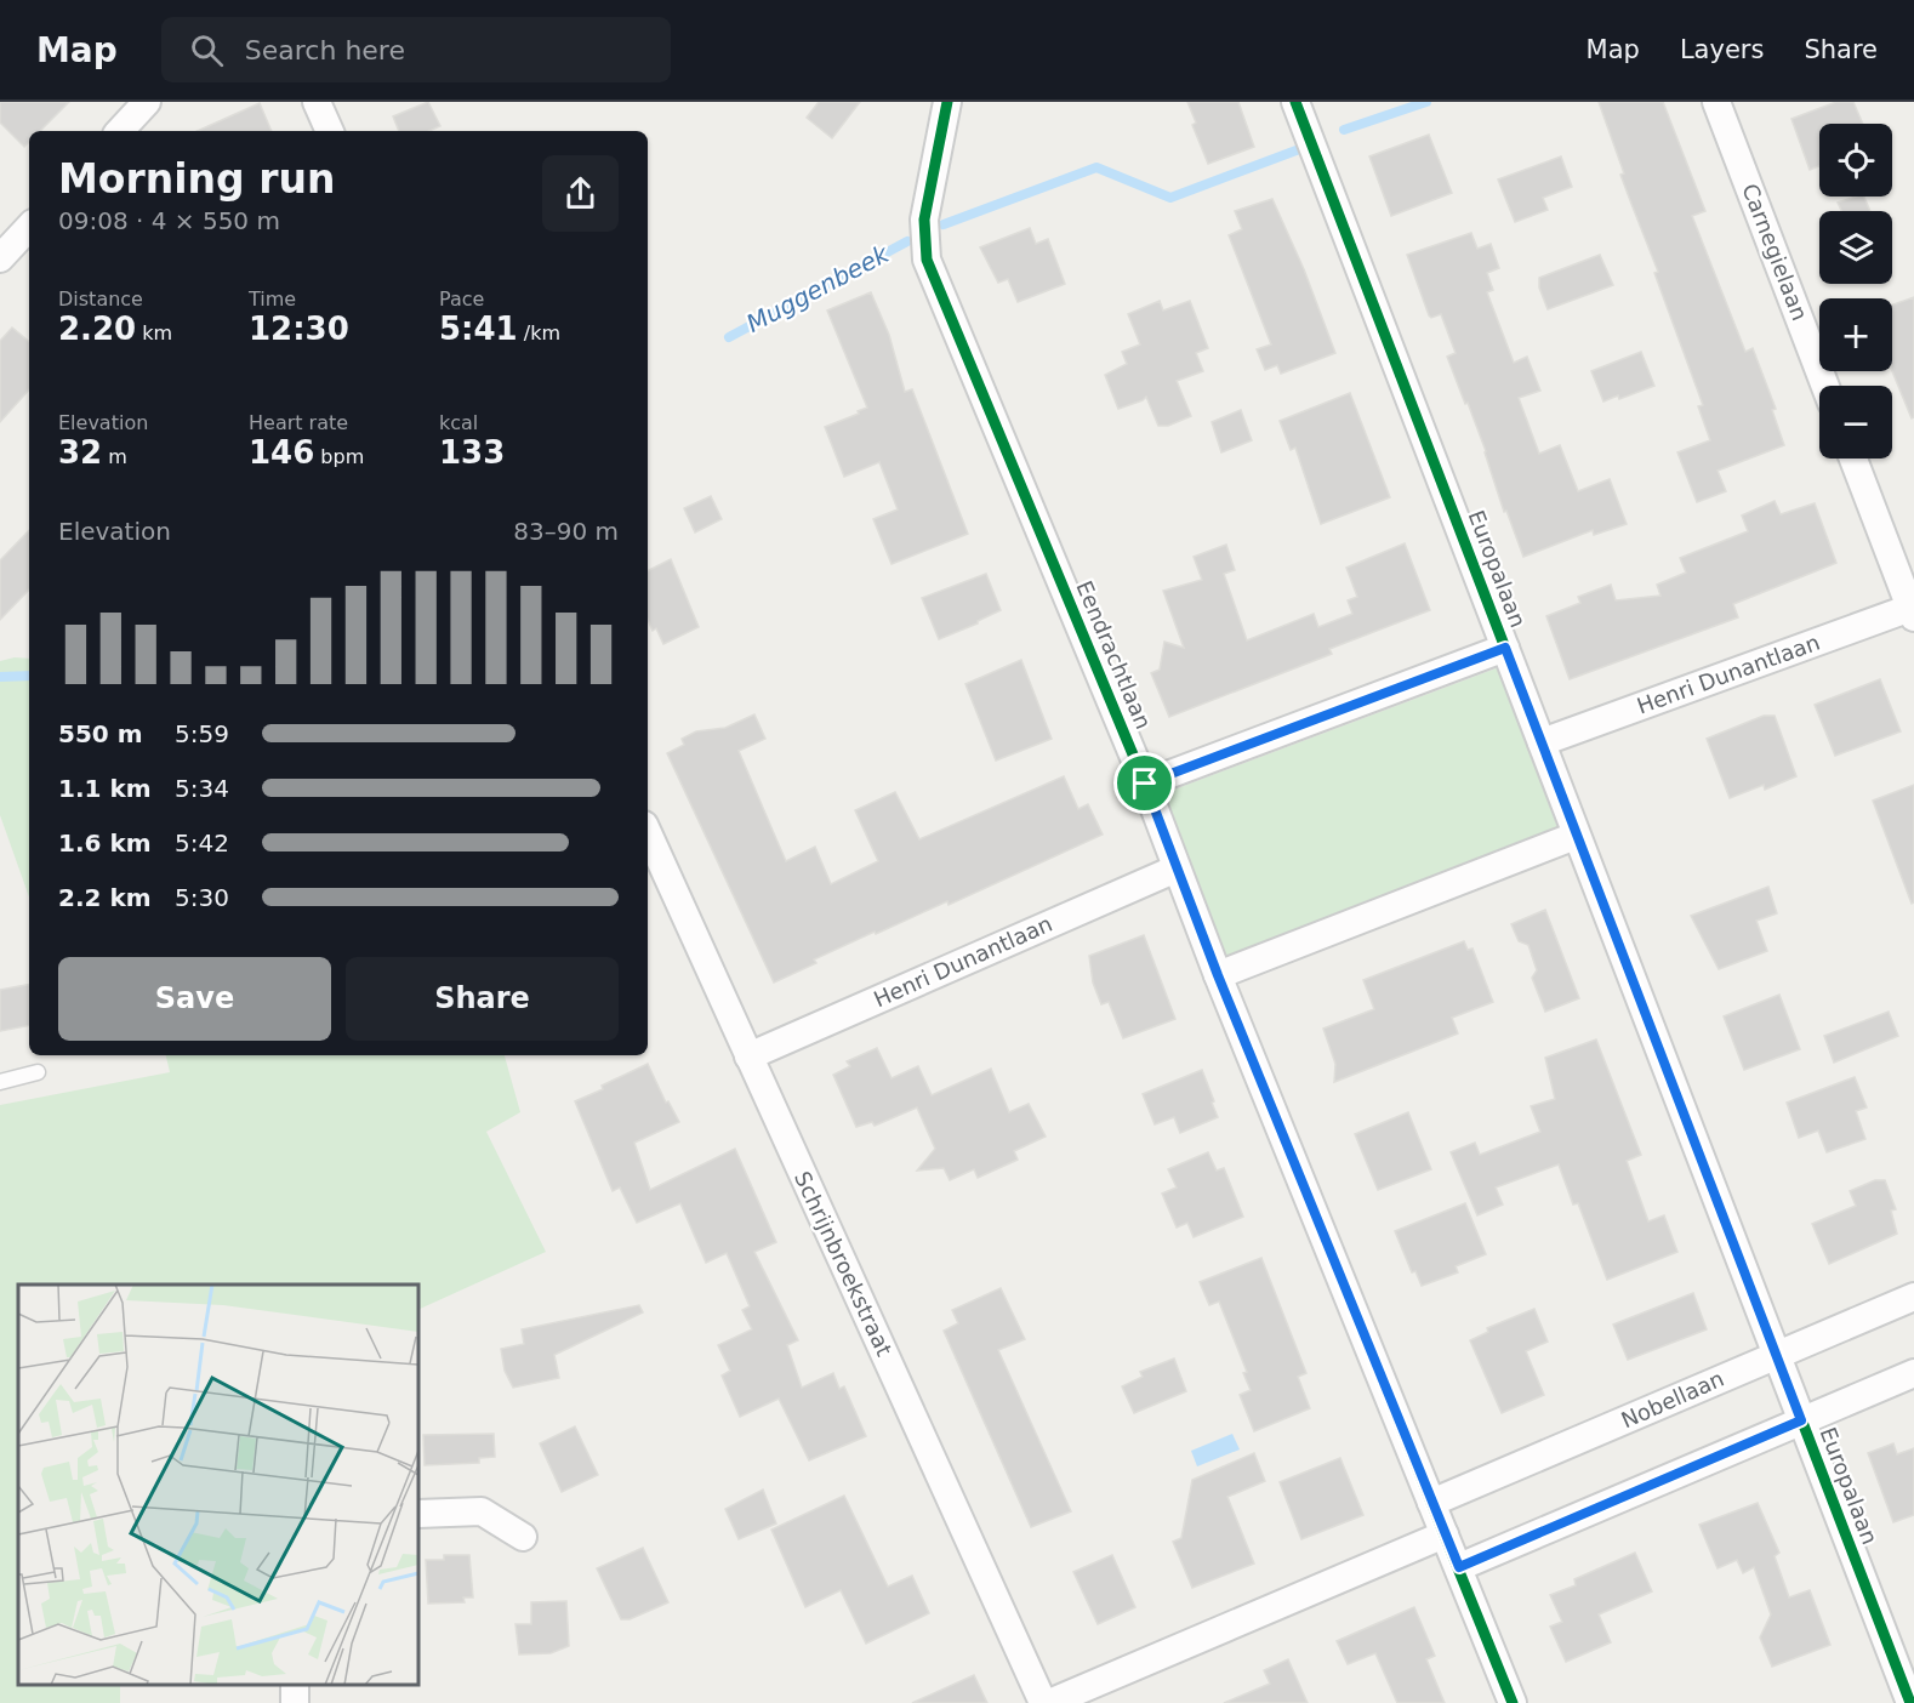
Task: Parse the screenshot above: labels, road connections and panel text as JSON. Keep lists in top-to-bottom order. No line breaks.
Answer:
{"streets":{"street":["Carnegielaan","Europalaan","Eendrachtlaan","Henri Dunantlaan","Schrijnbroekstraat","Nobellaan"]},"crossings":[["Europalaan","Henri Dunantlaan"],["Europalaan","Nobellaan"],["Eendrachtlaan","Henri Dunantlaan"],["Eendrachtlaan","Nobellaan"],["Henri Dunantlaan","Schrijnbroekstraat"]],"water":["Muggenbeek"],"page":{"header":"Map","search":"Search here","nav":["Map","Layers","Share"],"map_buttons":["+","−"],"heading":["Morning run","09:08 · 4 × 550 m"],"stats":[["Distance","2.20 km"],["Time","12:30"],["Pace","5:41 /km"],["Elevation","32 m"],["Heart rate","146 bpm"],["kcal","133"]],"chart":["Elevation","83–90 m"],"list":[{"name":"550 m","note":"5:59"},{"name":"1.1 km","note":"5:34"},{"name":"1.6 km","note":"5:42"},{"name":"2.2 km","note":"5:30"}],"buttons":["Save","Share"]}}
